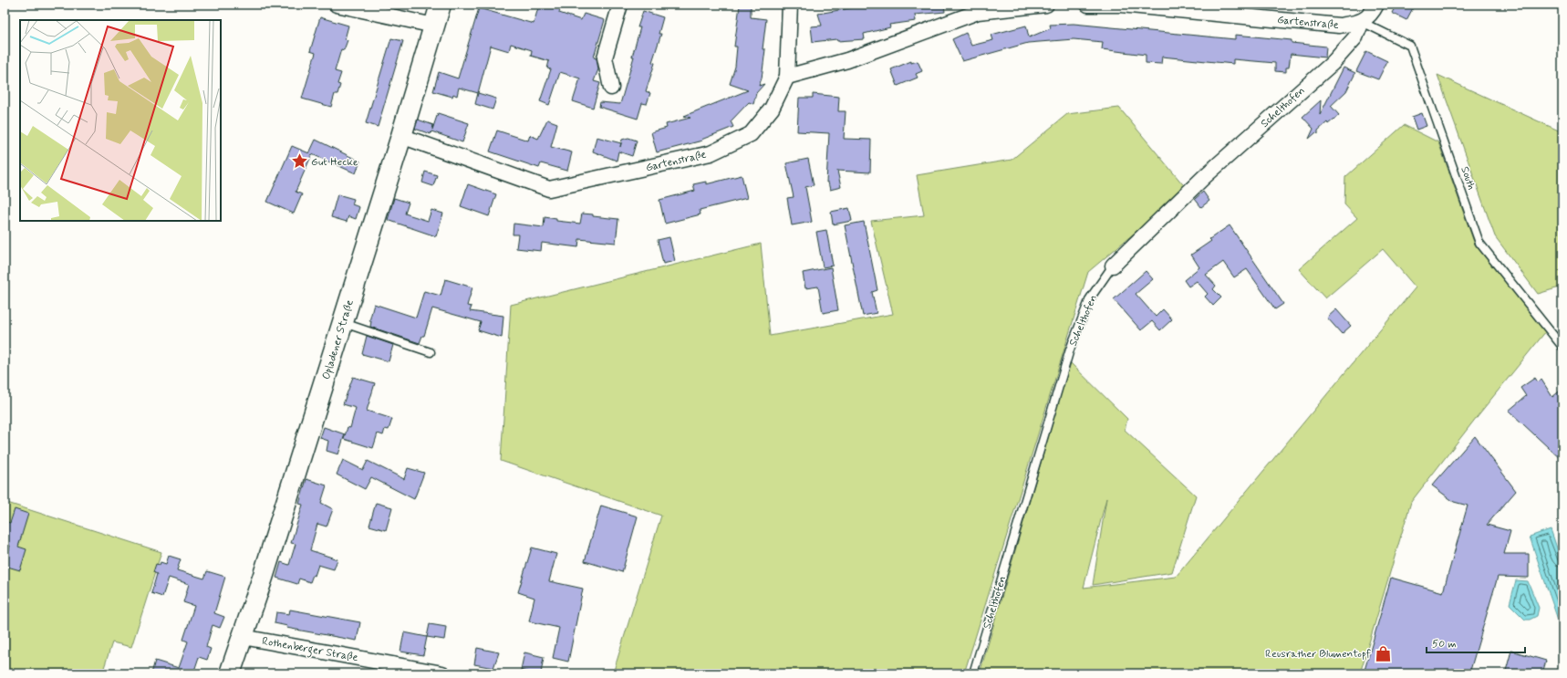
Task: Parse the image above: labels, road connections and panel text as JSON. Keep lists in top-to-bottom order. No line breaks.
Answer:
{"streets":{"main road":["Opladener Straße"],"street":["Gartenstraße","Schelthofen","Rothenberger Straße"],"lane":["South"]},"crossings":[["Gartenstraße","Schelthofen"],["Gartenstraße","South"],["Gartenstraße","Opladener Straße"],["Schelthofen","South"],["Opladener Straße","Rothenberger Straße"]],"places":{"place":["Gut Hecke"],"shop":["Reusrather Blumentopf"]},"scale_bar":"50 m"}
